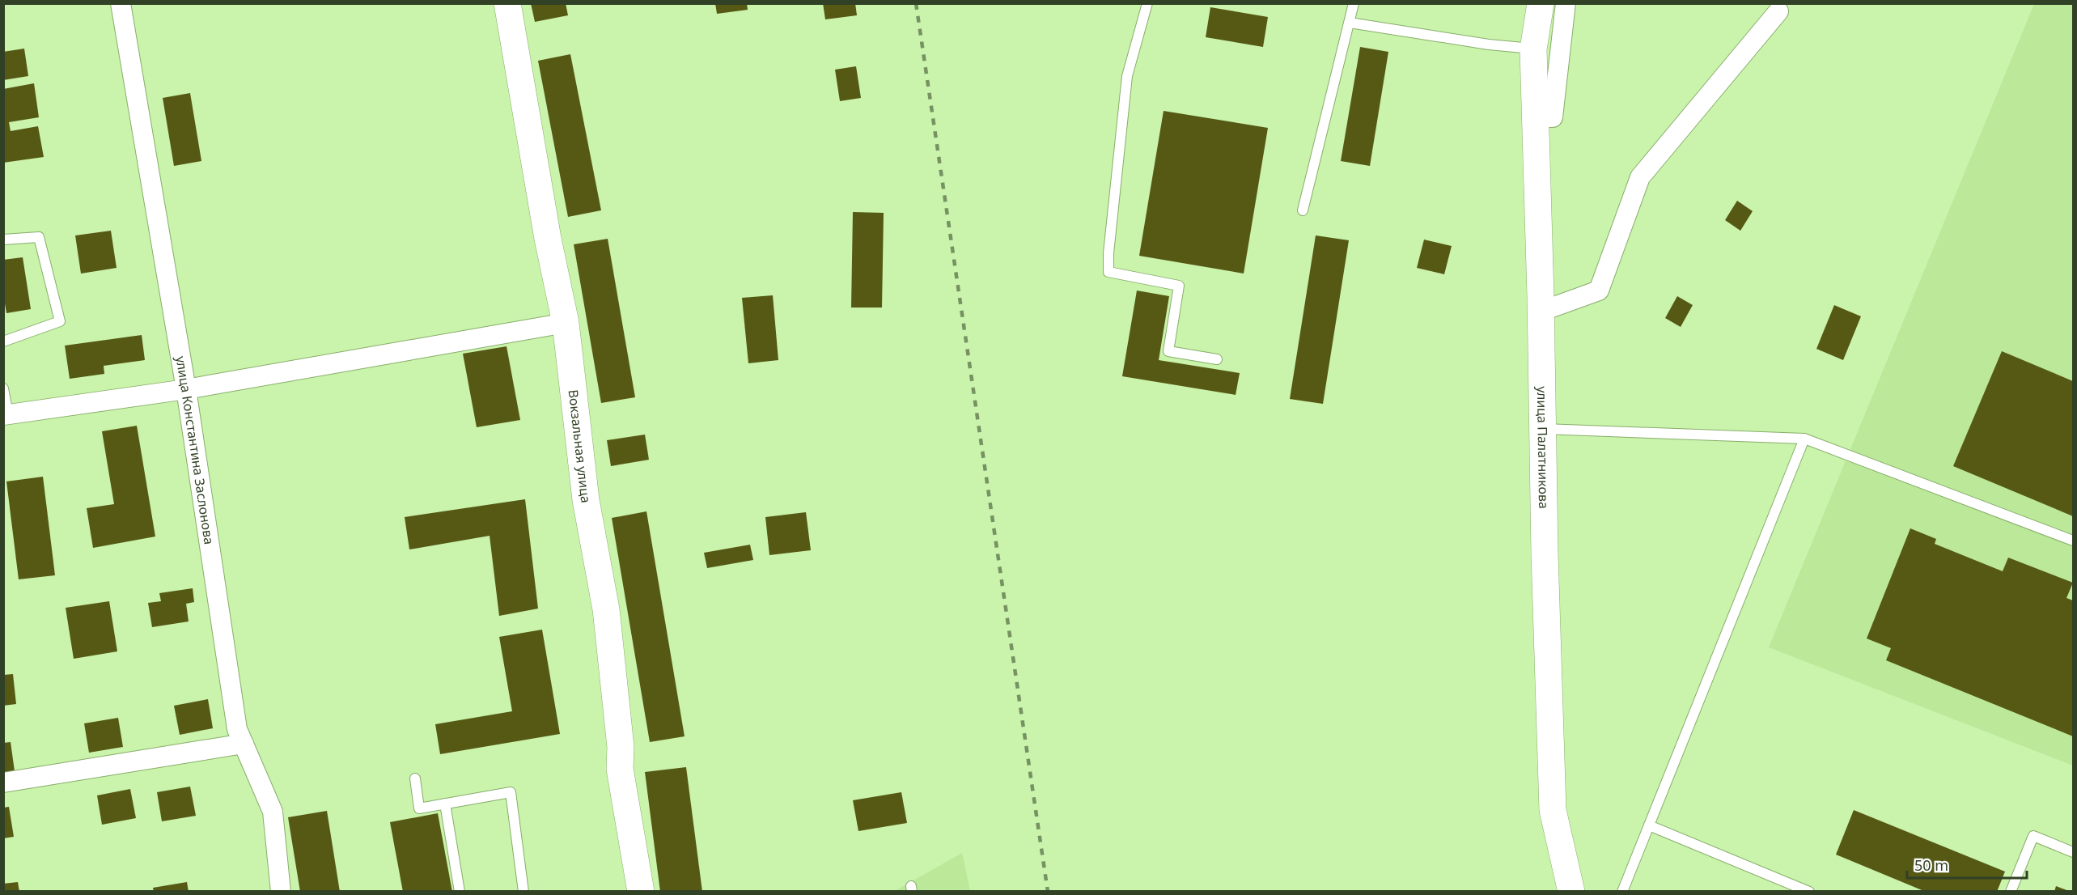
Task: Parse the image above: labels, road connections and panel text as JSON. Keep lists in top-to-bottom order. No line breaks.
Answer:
{"streets":{"main road":["Вокзальная улица","улица Палатникова"],"street":["улица Константина Заслонова"]},"scale_bar":"50 m"}
